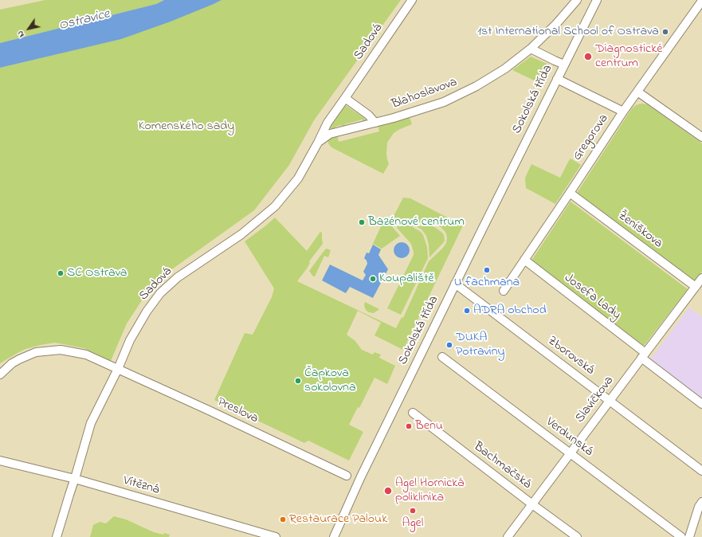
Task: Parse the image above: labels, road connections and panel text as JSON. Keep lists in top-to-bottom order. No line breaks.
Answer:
{"streets":{"street":["Sadová","Blahoslavova","Sokolská třída","Gregorova","Ženíškova","Josefa Lady","Zborovská","Slavíčkova","Preslova","Verdunská","Bachmačská","Vítězná"]},"crossings":[["Sadová","Blahoslavova"],["Sadová","Preslova"],["Sadová","Vítězná"],["Sokolská třída","Zborovská"],["Gregorova","Ženíškova"],["Gregorova","Josefa Lady"],["Ženíškova","Slavíčkova"],["Josefa Lady","Slavíčkova"],["Zborovská","Slavíčkova"],["Slavíčkova","Verdunská"],["Slavíčkova","Bachmačská"]],"water":["Ostravice"],"parks":["Komenského sady"],"places":["1st International School of Ostrava","Diagnostické centrum","Bazénové centrum","U fachmana","SC Ostrava","Koupaliště","ADRA obchod","DUKA Potraviny","Čapkova sokolovna","Benu","Agel Hornická poliklinika","Agel","Restaurace Palouk"],"north":"bottom left"}
